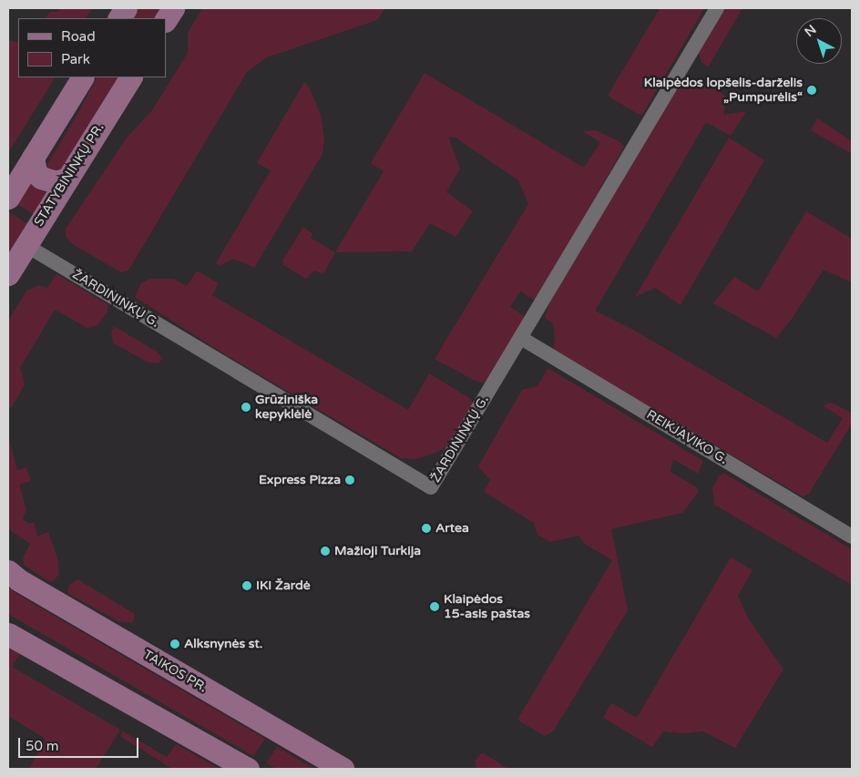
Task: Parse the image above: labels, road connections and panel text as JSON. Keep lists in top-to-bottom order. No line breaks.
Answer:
{"streets":{"main road":["STATYBININKŲ PR.","TAIKOS PR."],"street":["ŽARDININKŲ G.","REIKJAVIKO G."]},"crossings":[["STATYBININKŲ PR.","ŽARDININKŲ G."],["ŽARDININKŲ G.","REIKJAVIKO G."]],"places":["Klaipėdos lopšelis-darželis „Pumpurėlis“","Grūziniška kepyklėlė","Express Pizza","Artea","Mažioji Turkija","IKI Žardė","Klaipėdos 15-asis paštas","Alksnynės st."],"legend":["Road","Park"],"scale_bar":"50 m","north":"top left"}
